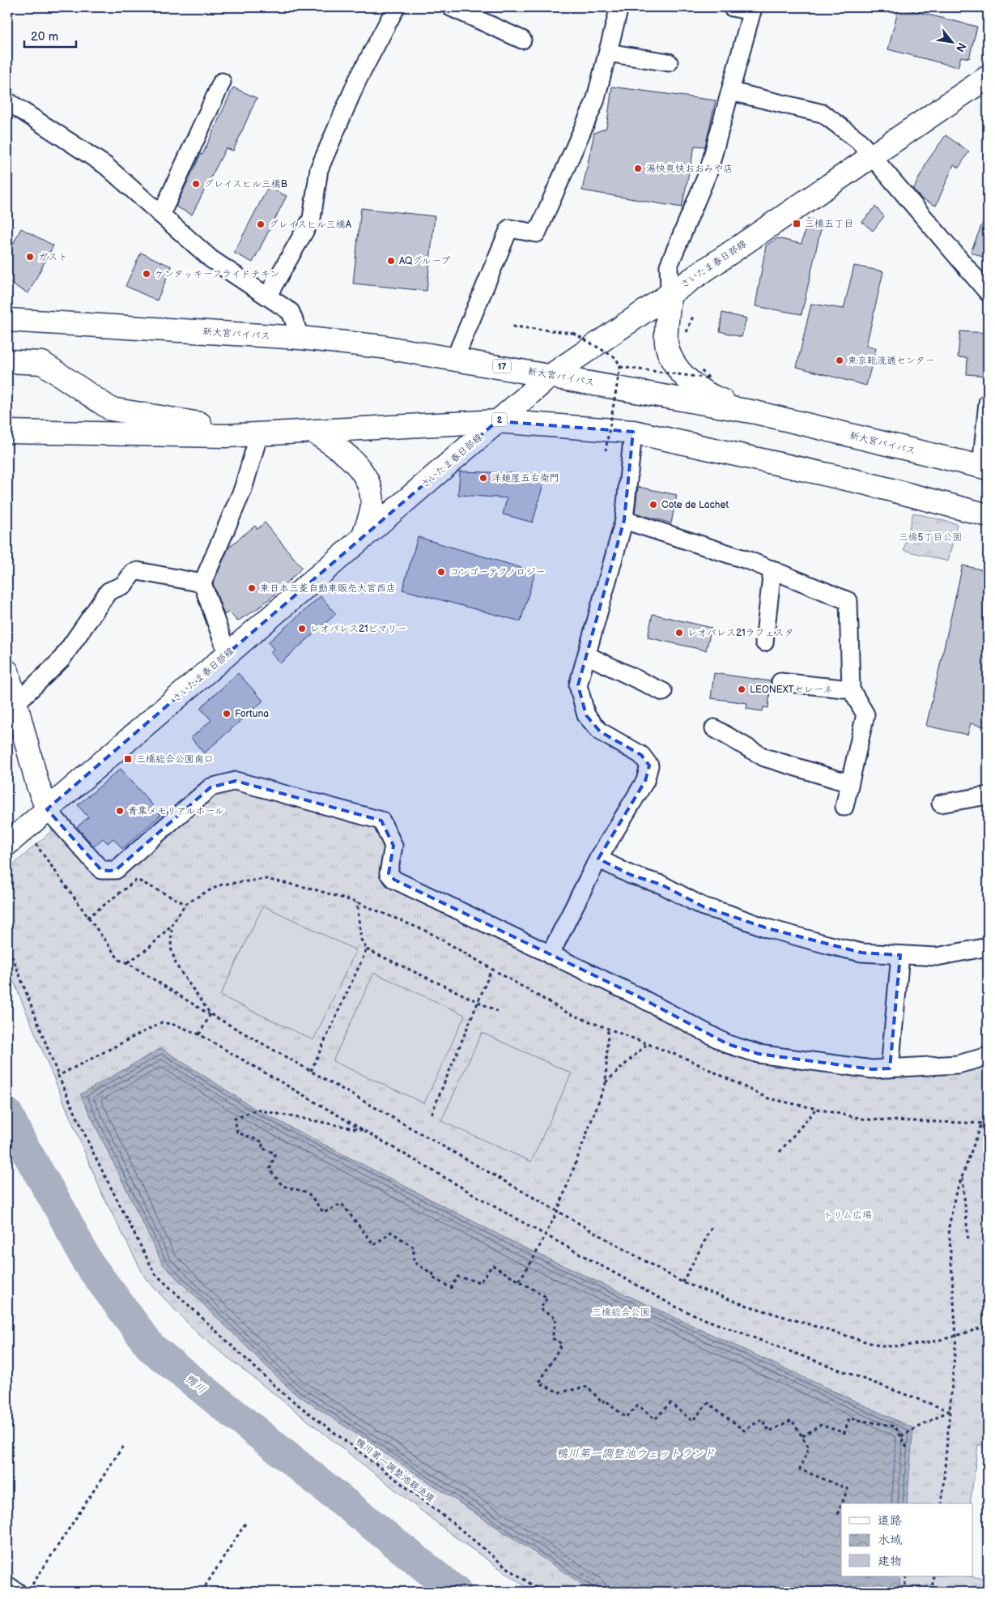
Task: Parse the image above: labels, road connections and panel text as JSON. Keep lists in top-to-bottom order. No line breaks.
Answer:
{"streets":{"main road":["さいたま春日部線","新大宮バイパス","17","2"],"path":["鴨川第一調整池親流堰"]},"crossings":[["さいたま春日部線","新大宮バイパス"]],"water":["鴨川","鴨川第一調整池ウェットランド"],"parks":["三橋5丁目公園","トリム広場","三橋総合公園"],"places":{"other":["湯快爽快おおみや店","グレイスヒル三橋B","グレイスヒル三橋A","ガスト","AQグループ","ケンタッキーフライドチキン","東京靴流通センター","洋麺屋五右衛門","Cote de Lachet","コンゴーテクノロジー","東日本三菱自動車販売大宮西店","レオパレス21ビマリー","レオパレス21ラフェスタ","LEONEXTセレーネ","Fortuna","青葉メモリアルホール"],"transit":["三橋五丁目","三橋総合公園南口"]},"legend":["道路","水域","建物"],"scale_bar":"20 m","north":"bottom right"}
